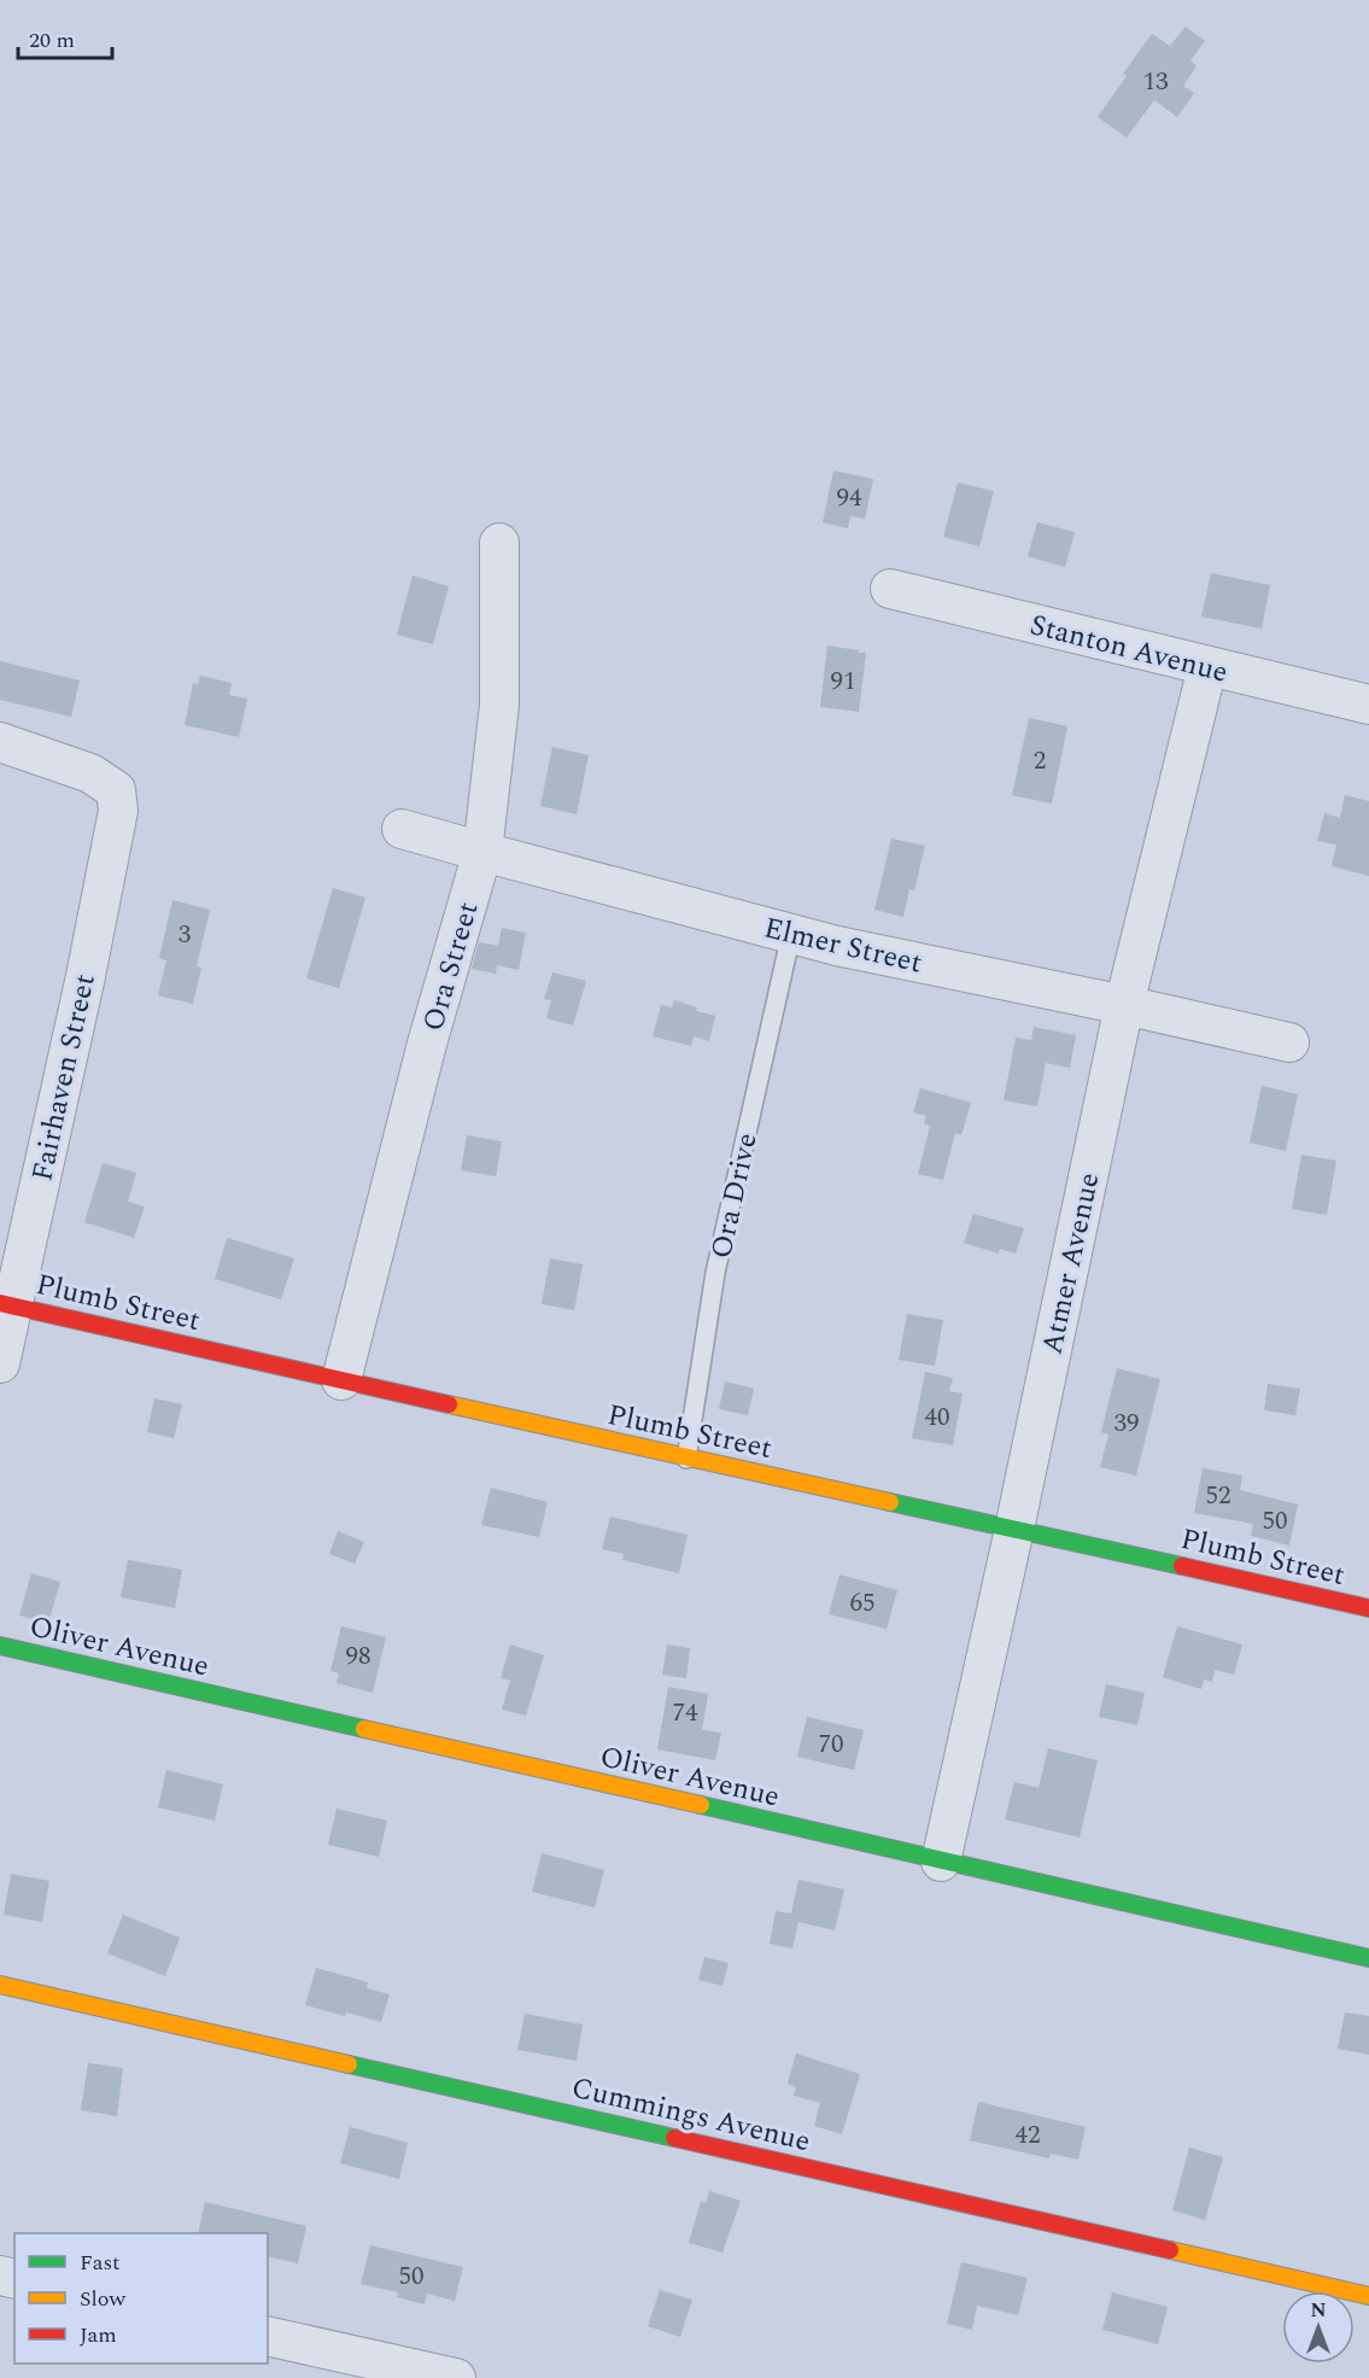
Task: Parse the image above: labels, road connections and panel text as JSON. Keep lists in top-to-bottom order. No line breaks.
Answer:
{"streets":{"street":["Stanton Avenue","Elmer Street","Ora Street","Fairhaven Street","Atmer Avenue","Plumb Street","Oliver Avenue","Cummings Avenue"],"lane":["Ora Drive"]},"crossings":[["Stanton Avenue","Atmer Avenue"],["Elmer Street","Ora Street"],["Elmer Street","Ora Drive"],["Elmer Street","Atmer Avenue"],["Ora Street","Plumb Street"],["Fairhaven Street","Plumb Street"],["Ora Drive","Plumb Street"],["Atmer Avenue","Plumb Street"],["Atmer Avenue","Oliver Avenue"]],"house_numbers":["13","94","91","2","3","40","39","52","50","65","98","74","70","42","50"],"legend":["Fast","Slow","Jam"],"scale_bar":"20 m","north":"top"}
